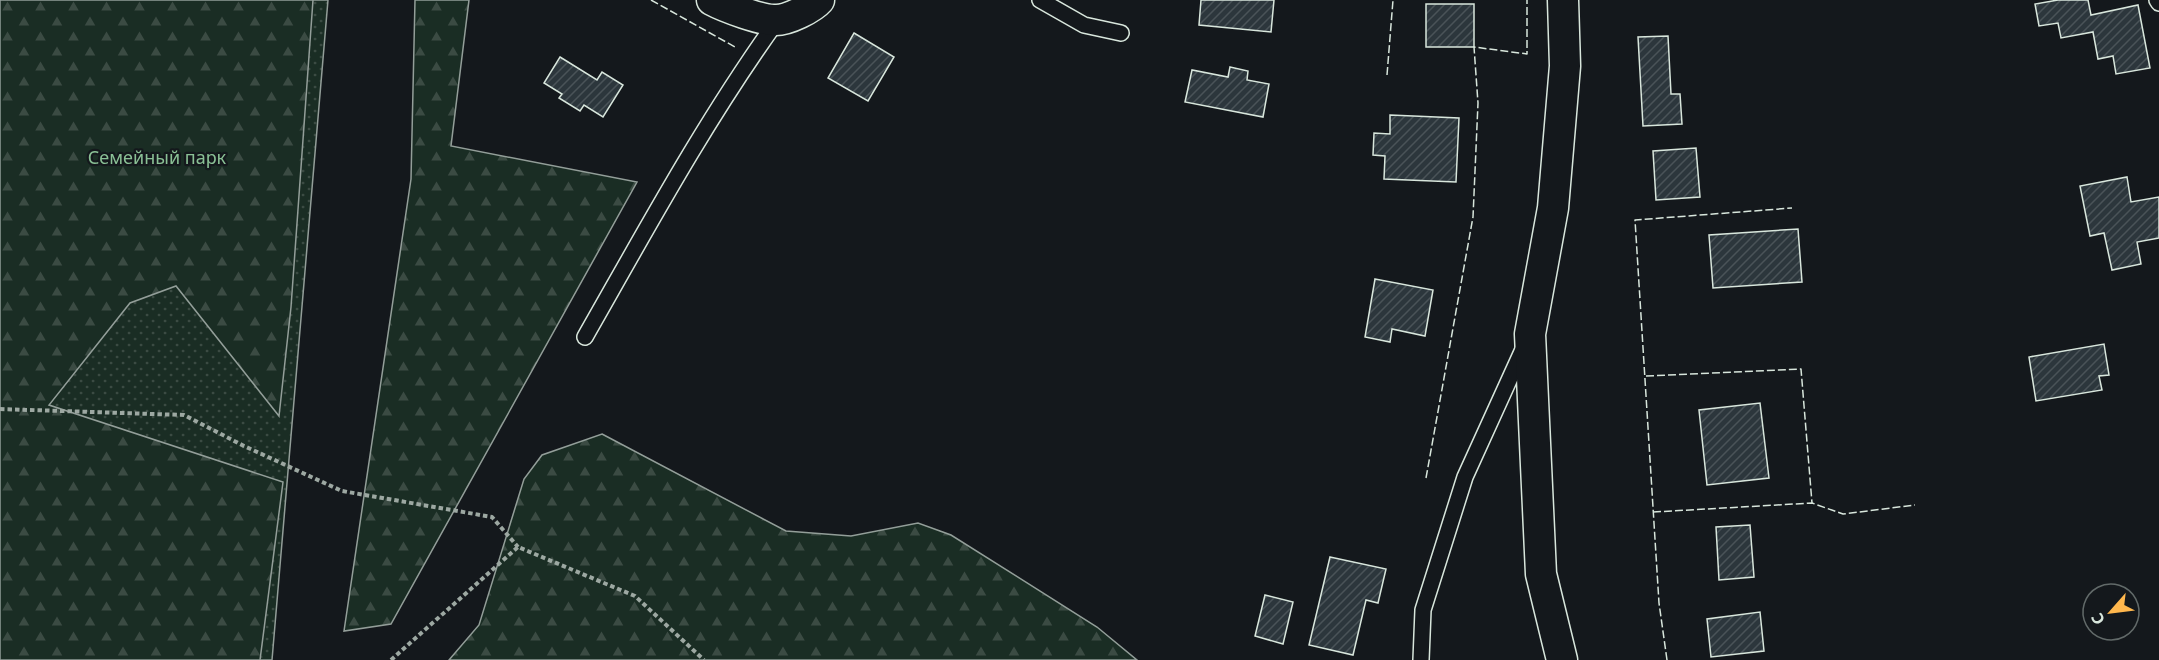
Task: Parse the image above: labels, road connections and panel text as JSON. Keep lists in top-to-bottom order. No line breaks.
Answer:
{"parks":["Семейный парк"],"north":"bottom left"}
